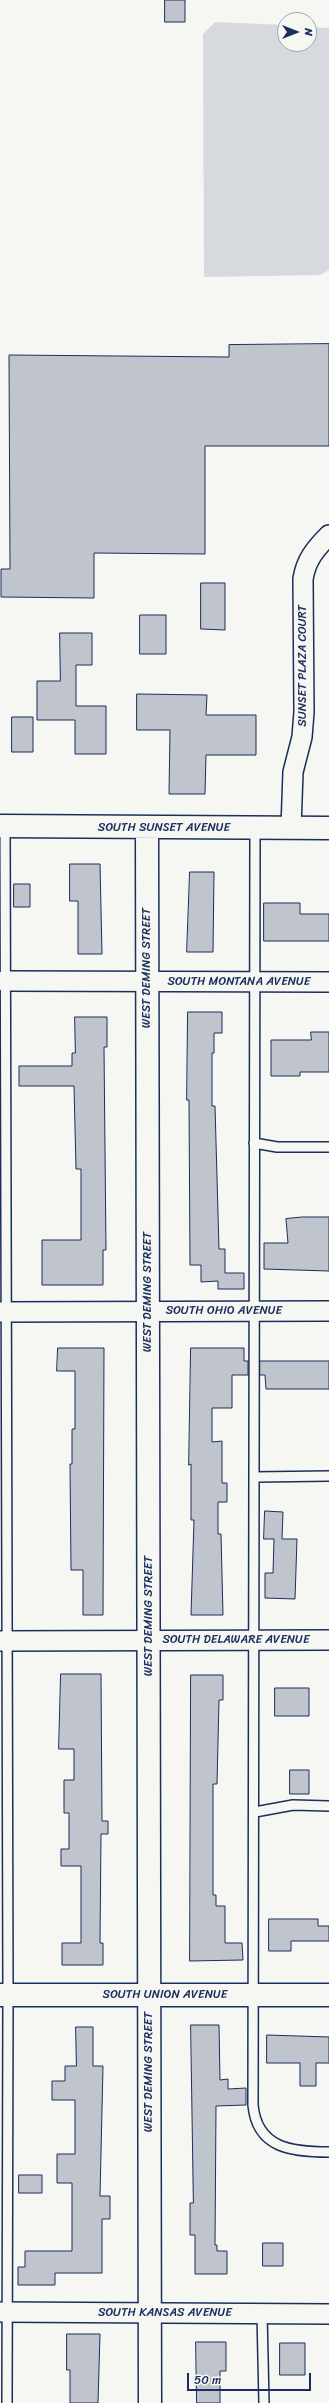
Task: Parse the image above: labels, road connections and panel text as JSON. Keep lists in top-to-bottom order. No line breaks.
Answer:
{"streets":{"street":["SUNSET PLAZA COURT","SOUTH SUNSET AVENUE","WEST DEMING STREET","SOUTH MONTANA AVENUE","SOUTH OHIO AVENUE","SOUTH DELAWARE AVENUE","SOUTH UNION AVENUE","SOUTH KANSAS AVENUE"]},"crossings":[["SUNSET PLAZA COURT","SOUTH SUNSET AVENUE"],["SOUTH SUNSET AVENUE","WEST DEMING STREET"],["WEST DEMING STREET","SOUTH MONTANA AVENUE"],["WEST DEMING STREET","SOUTH OHIO AVENUE"],["WEST DEMING STREET","SOUTH DELAWARE AVENUE"],["WEST DEMING STREET","SOUTH UNION AVENUE"],["WEST DEMING STREET","SOUTH KANSAS AVENUE"]],"scale_bar":"50 m","north":"right"}
